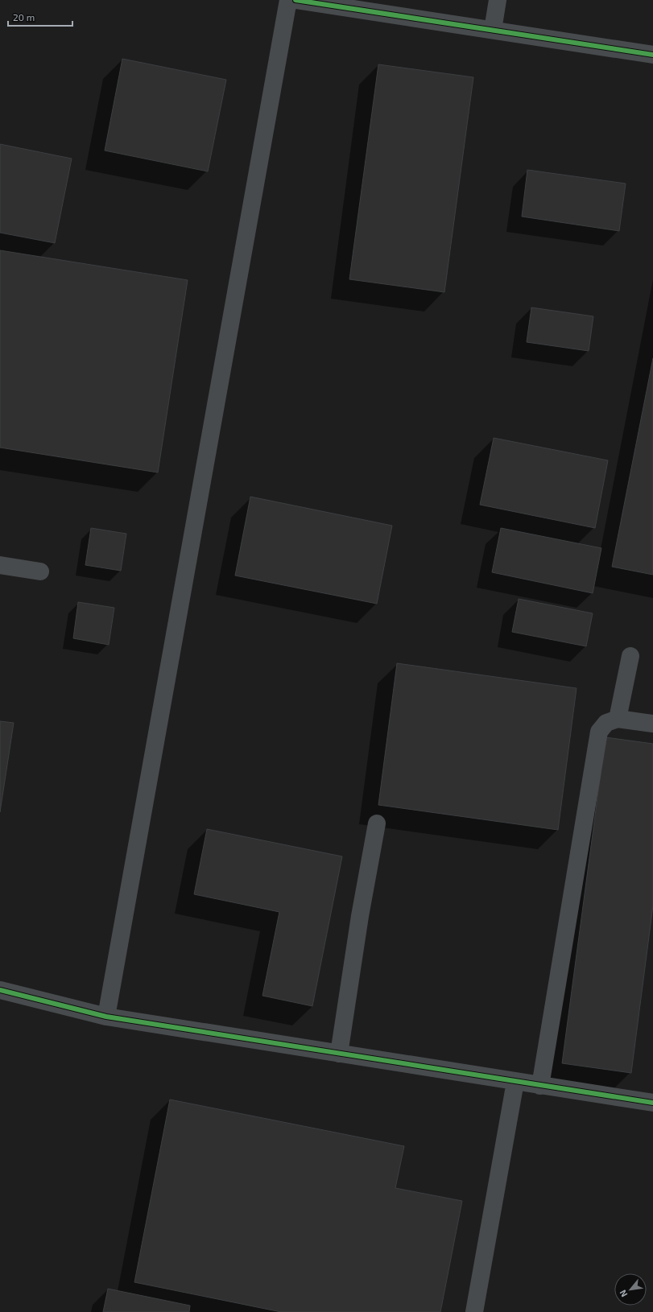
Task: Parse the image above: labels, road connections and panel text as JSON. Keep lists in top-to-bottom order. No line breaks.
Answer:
{"scale_bar":"20 m","north":"bottom left"}
